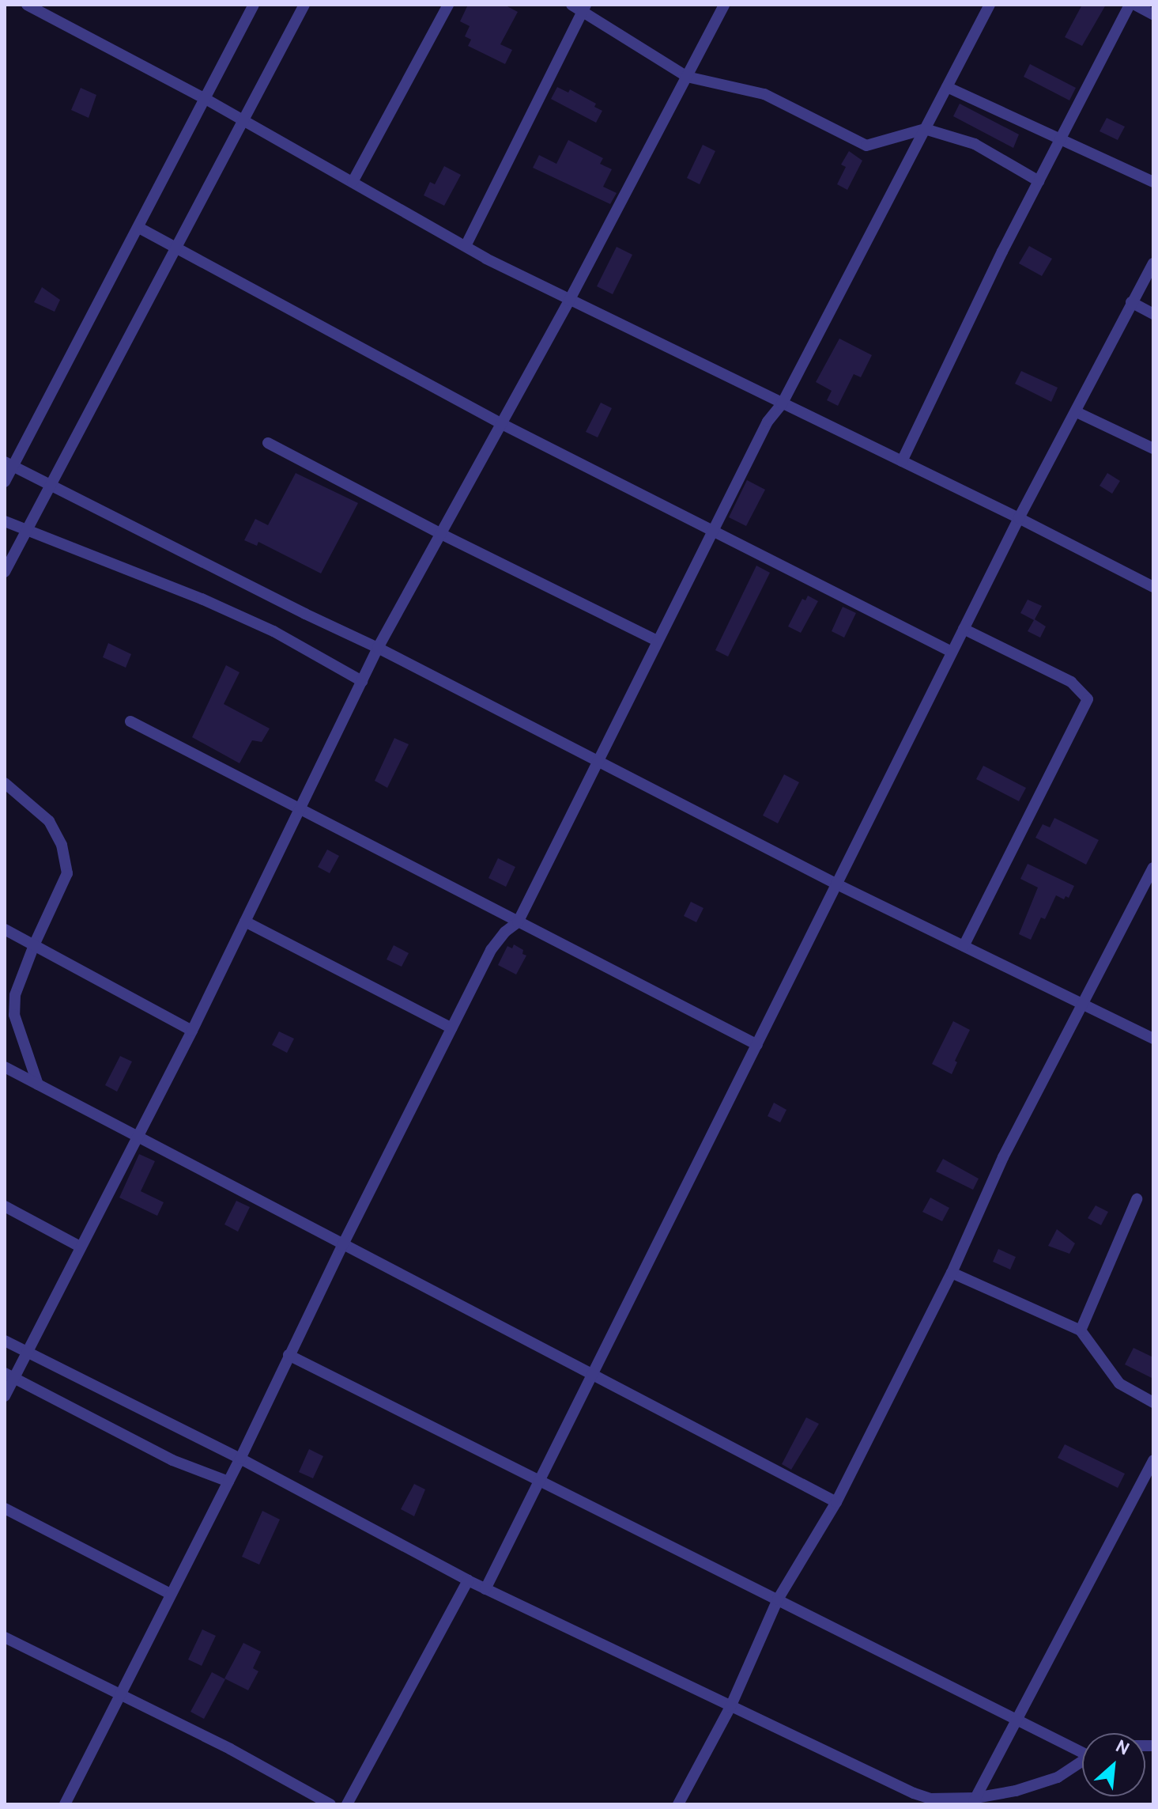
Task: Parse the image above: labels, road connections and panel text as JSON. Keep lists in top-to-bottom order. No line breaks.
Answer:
{"north":"top right"}
